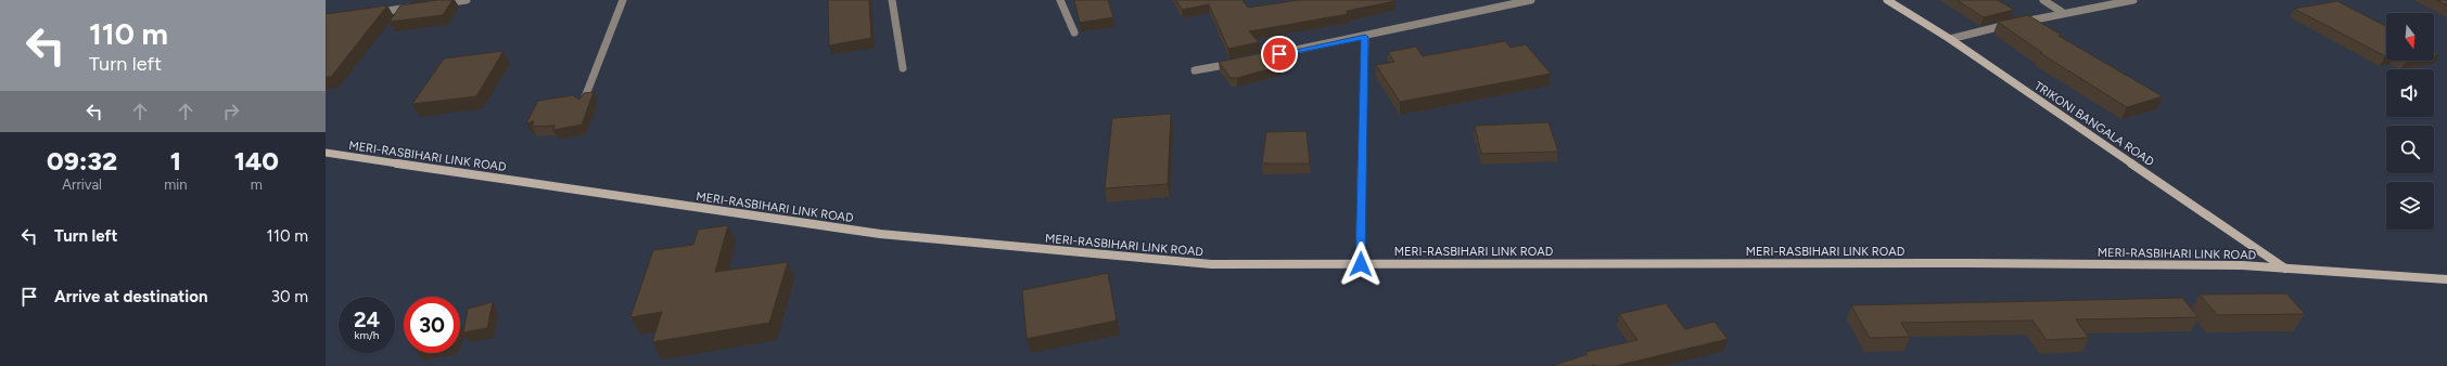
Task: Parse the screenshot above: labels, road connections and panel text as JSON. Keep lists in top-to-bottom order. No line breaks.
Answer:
{"streets":{"main road":["TRIKONI BANGALA ROAD","MERI-RASBIHARI LINK ROAD"]},"crossings":[["TRIKONI BANGALA ROAD","MERI-RASBIHARI LINK ROAD"]],"north":"bottom","page":{"turn":["110 m","Turn left"],"eta":["09:32","Arrival","1","min","140","m"],"list":[{"name":"Turn left","value":"110 m"},{"name":"Arrive at destination","value":"30 m"}],"speed":"24 km/h","limit":"30"}}
